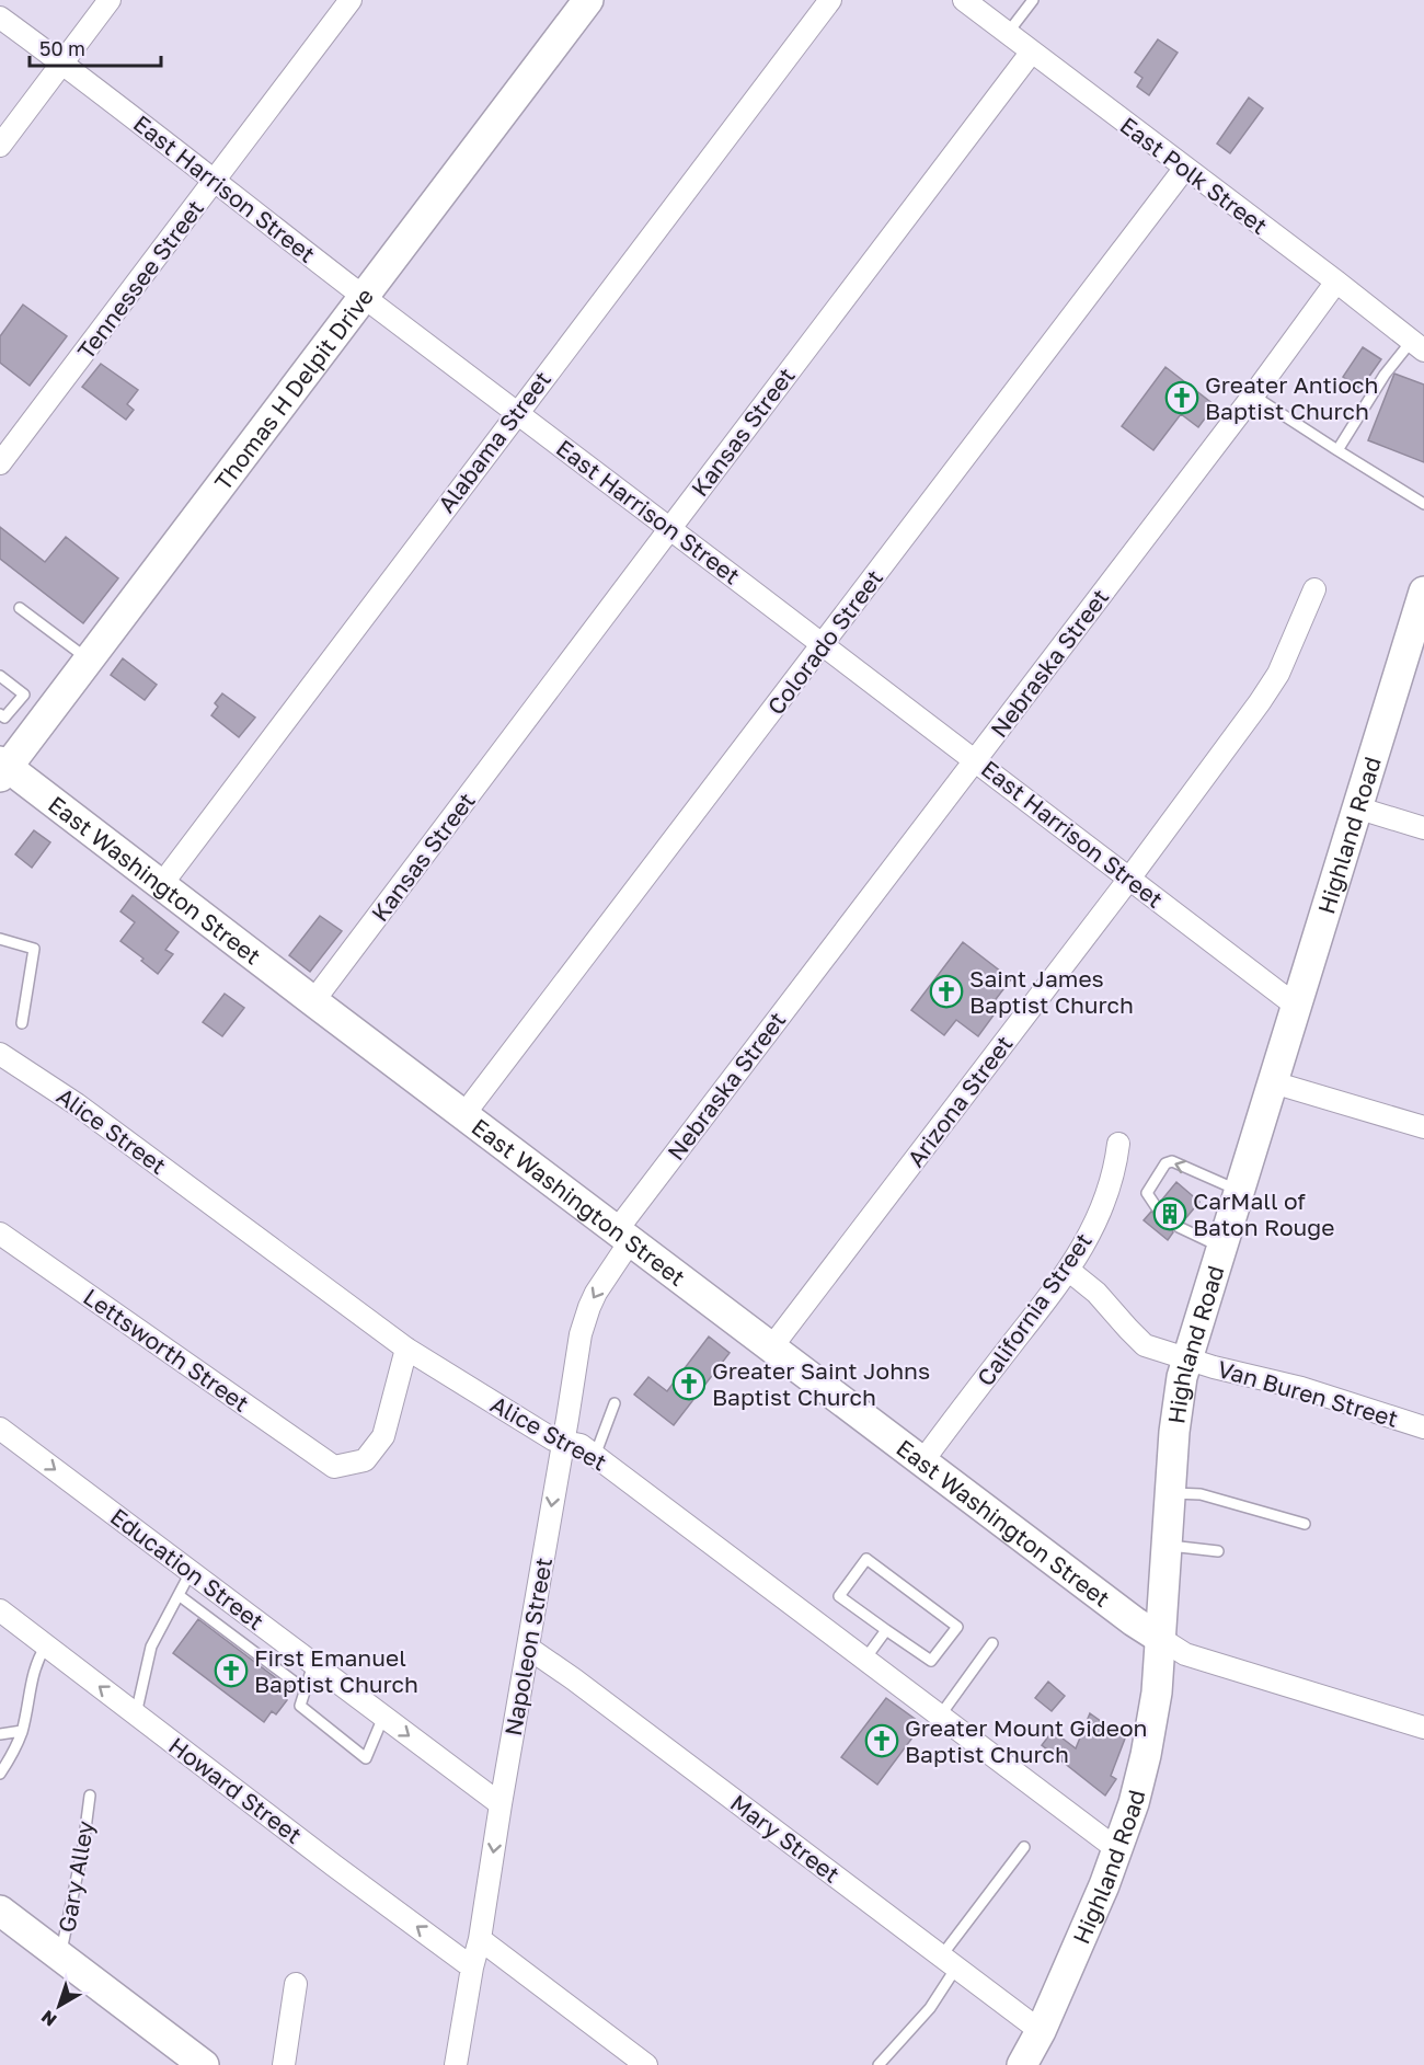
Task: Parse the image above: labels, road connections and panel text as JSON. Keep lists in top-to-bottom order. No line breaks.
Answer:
{"streets":{"street":["East Polk Street","East Harrison Street","Tennessee Street","Thomas H Delpit Drive","Kansas Street","Alabama Street","Colorado Street","Nebraska Street","Highland Road","East Washington Street","Arizona Street","Alice Street","California Street","Lettsworth Street","Van Buren Street","Education Street","Napoleon Street","Howard Street","Mary Street"],"lane":["Gary Alley"]},"crossings":[["East Polk Street","Kansas Street"],["East Polk Street","Colorado Street"],["East Polk Street","Nebraska Street"],["East Harrison Street","Tennessee Street"],["East Harrison Street","Thomas H Delpit Drive"],["East Harrison Street","Kansas Street"],["East Harrison Street","Alabama Street"],["East Harrison Street","Colorado Street"],["East Harrison Street","Nebraska Street"],["East Harrison Street","Highland Road"],["East Harrison Street","Arizona Street"],["Thomas H Delpit Drive","East Washington Street"],["Kansas Street","East Washington Street"],["Alabama Street","East Washington Street"],["Colorado Street","East Washington Street"],["Nebraska Street","East Washington Street"],["Nebraska Street","Napoleon Street"],["Highland Road","East Washington Street"],["Highland Road","Alice Street"],["Highland Road","Van Buren Street"],["Highland Road","Mary Street"],["East Washington Street","Arizona Street"],["East Washington Street","California Street"],["East Washington Street","Napoleon Street"],["Alice Street","Lettsworth Street"],["Alice Street","Napoleon Street"],["California Street","Van Buren Street"],["Education Street","Napoleon Street"],["Napoleon Street","Howard Street"],["Napoleon Street","Mary Street"]],"one_way":["Education Street","Napoleon Street","Howard Street"],"places":{"church":["Greater Antioch Baptist Church","Saint James Baptist Church","Greater Saint Johns Baptist Church","First Emanuel Baptist Church","Greater Mount Gideon Baptist Church"],"building":["CarMall of Baton Rouge"]},"scale_bar":"50 m","north":"bottom left"}
